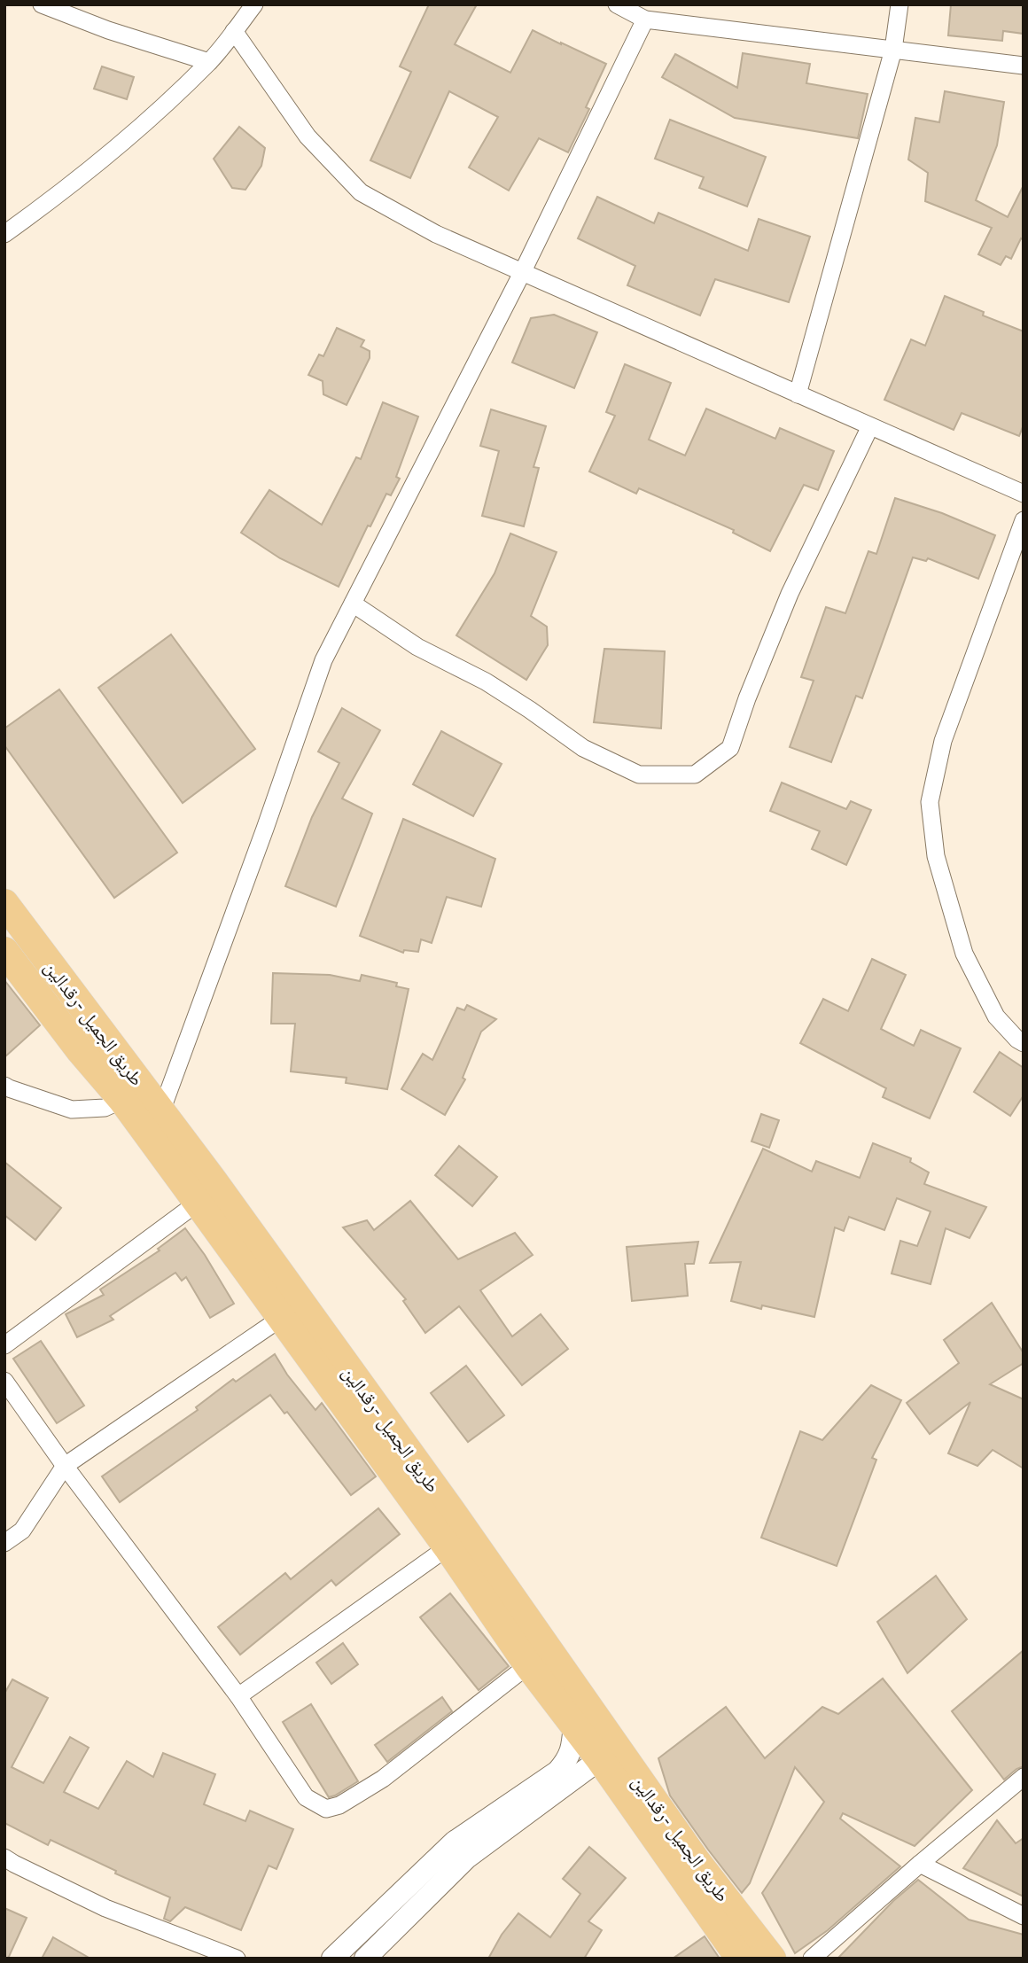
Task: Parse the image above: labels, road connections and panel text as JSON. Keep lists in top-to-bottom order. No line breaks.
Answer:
{"streets":{"main road":["طريق الجميل -رقدالين"]}}
